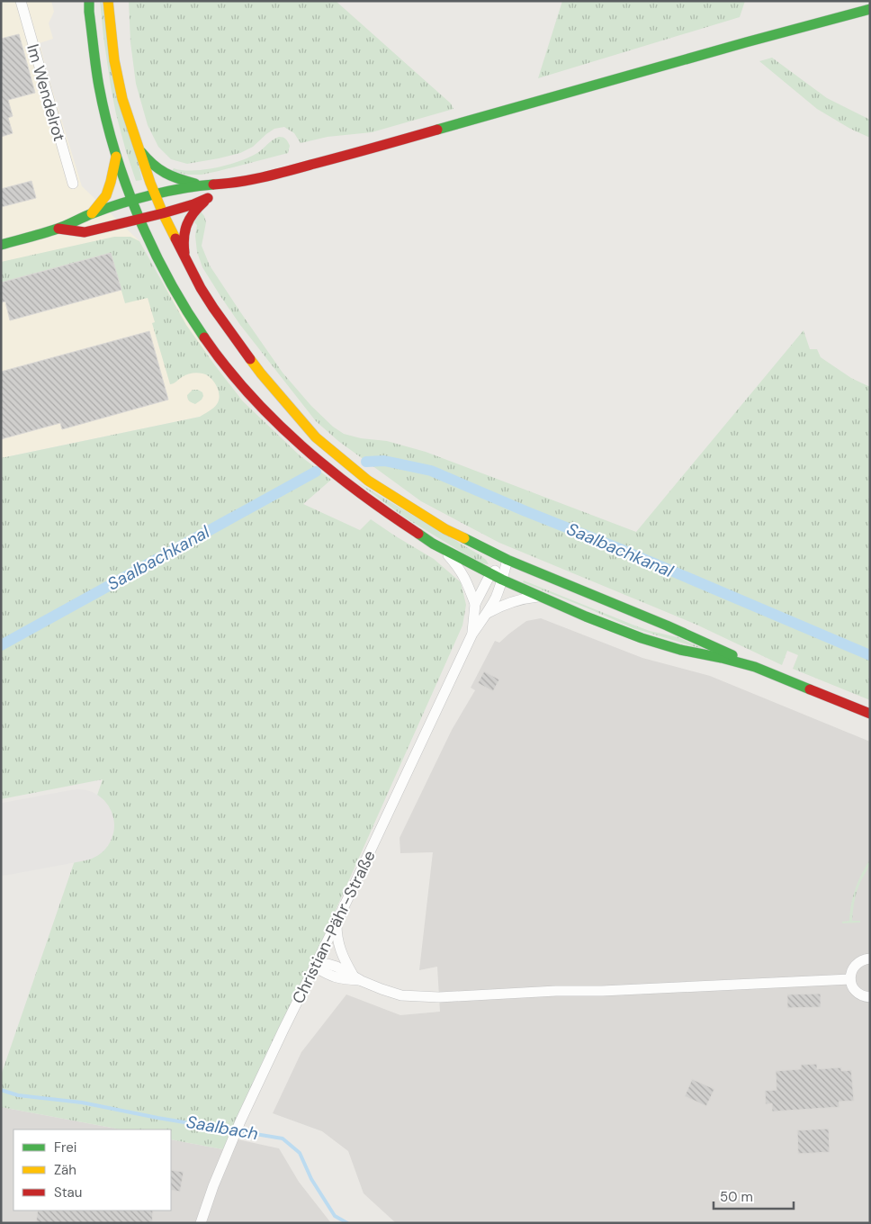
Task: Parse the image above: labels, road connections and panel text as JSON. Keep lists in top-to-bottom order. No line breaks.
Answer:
{"streets":{"street":["Im Wendelrot","Christian-Pähr-Straße"]},"water":["Saalbachkanal","Saalbach"],"legend":["Frei","Zäh","Stau"],"scale_bar":"50 m"}
